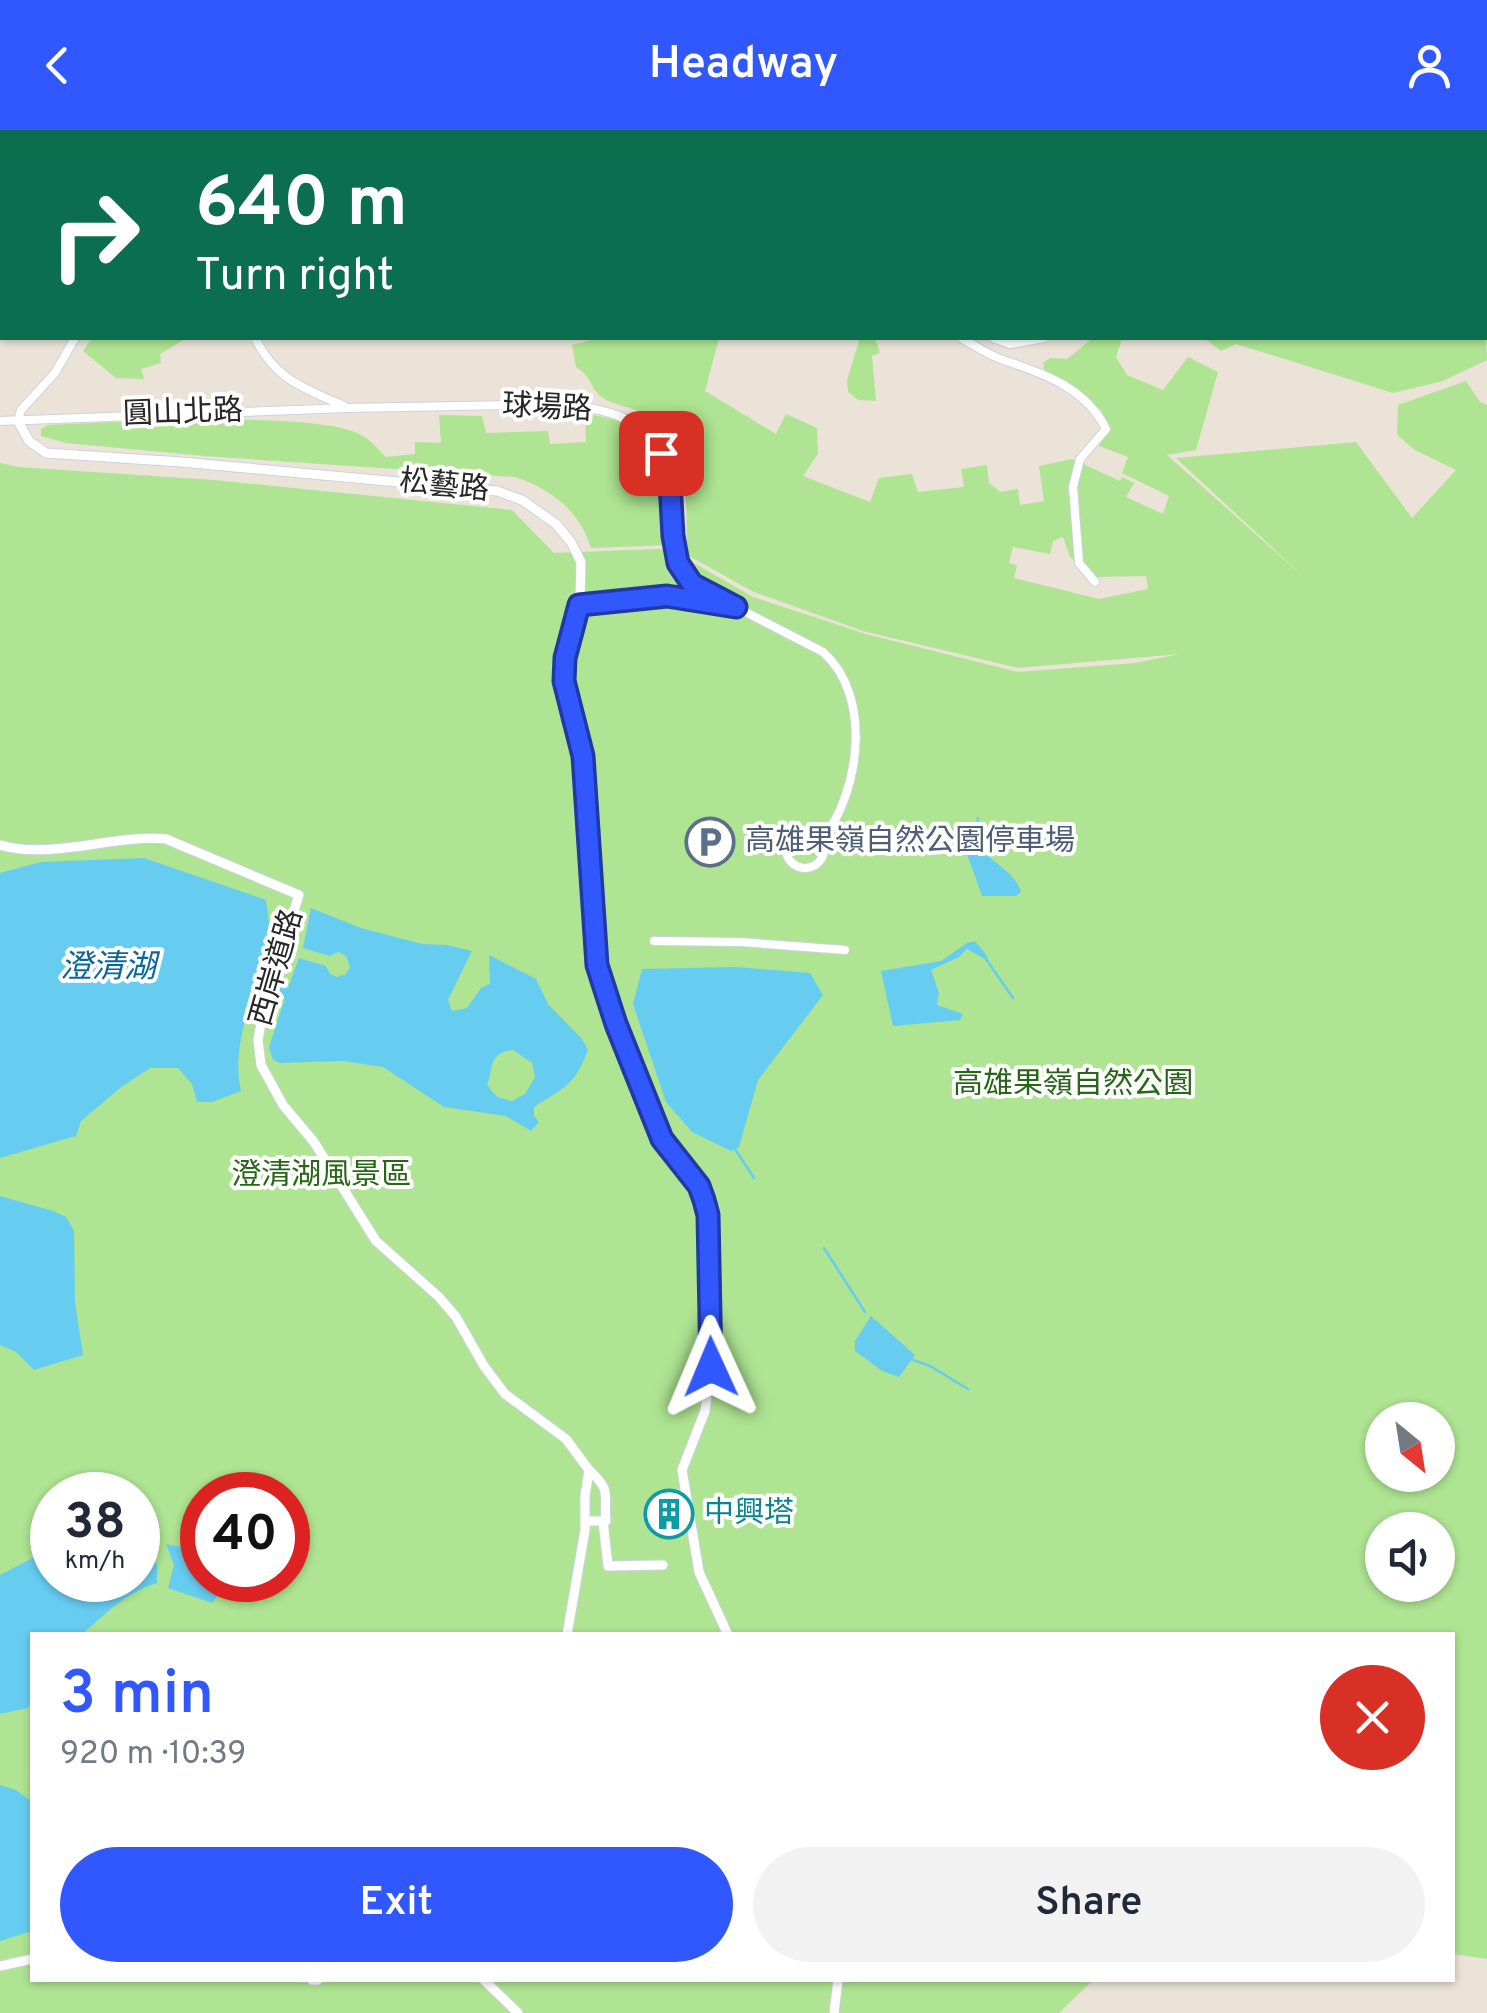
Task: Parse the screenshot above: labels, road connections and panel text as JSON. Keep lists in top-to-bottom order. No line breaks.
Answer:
{"streets":{"street":["球場路","圓山北路","松藝路","西岸道路"]},"crossings":[["球場路","圓山北路"],["圓山北路","松藝路"]],"water":["澄清湖"],"parks":["高雄果嶺自然公園","澄清湖風景區"],"places":{"parking":["高雄果嶺自然公園停車場"],"building":["中興塔"]},"north":"bottom right","page":{"header":"Headway","turn":["640 m","Turn right"],"speed":"38 km/h","limit":"40","heading":["3 min","920 m · 10:39"],"buttons":["Exit","Share"]}}
